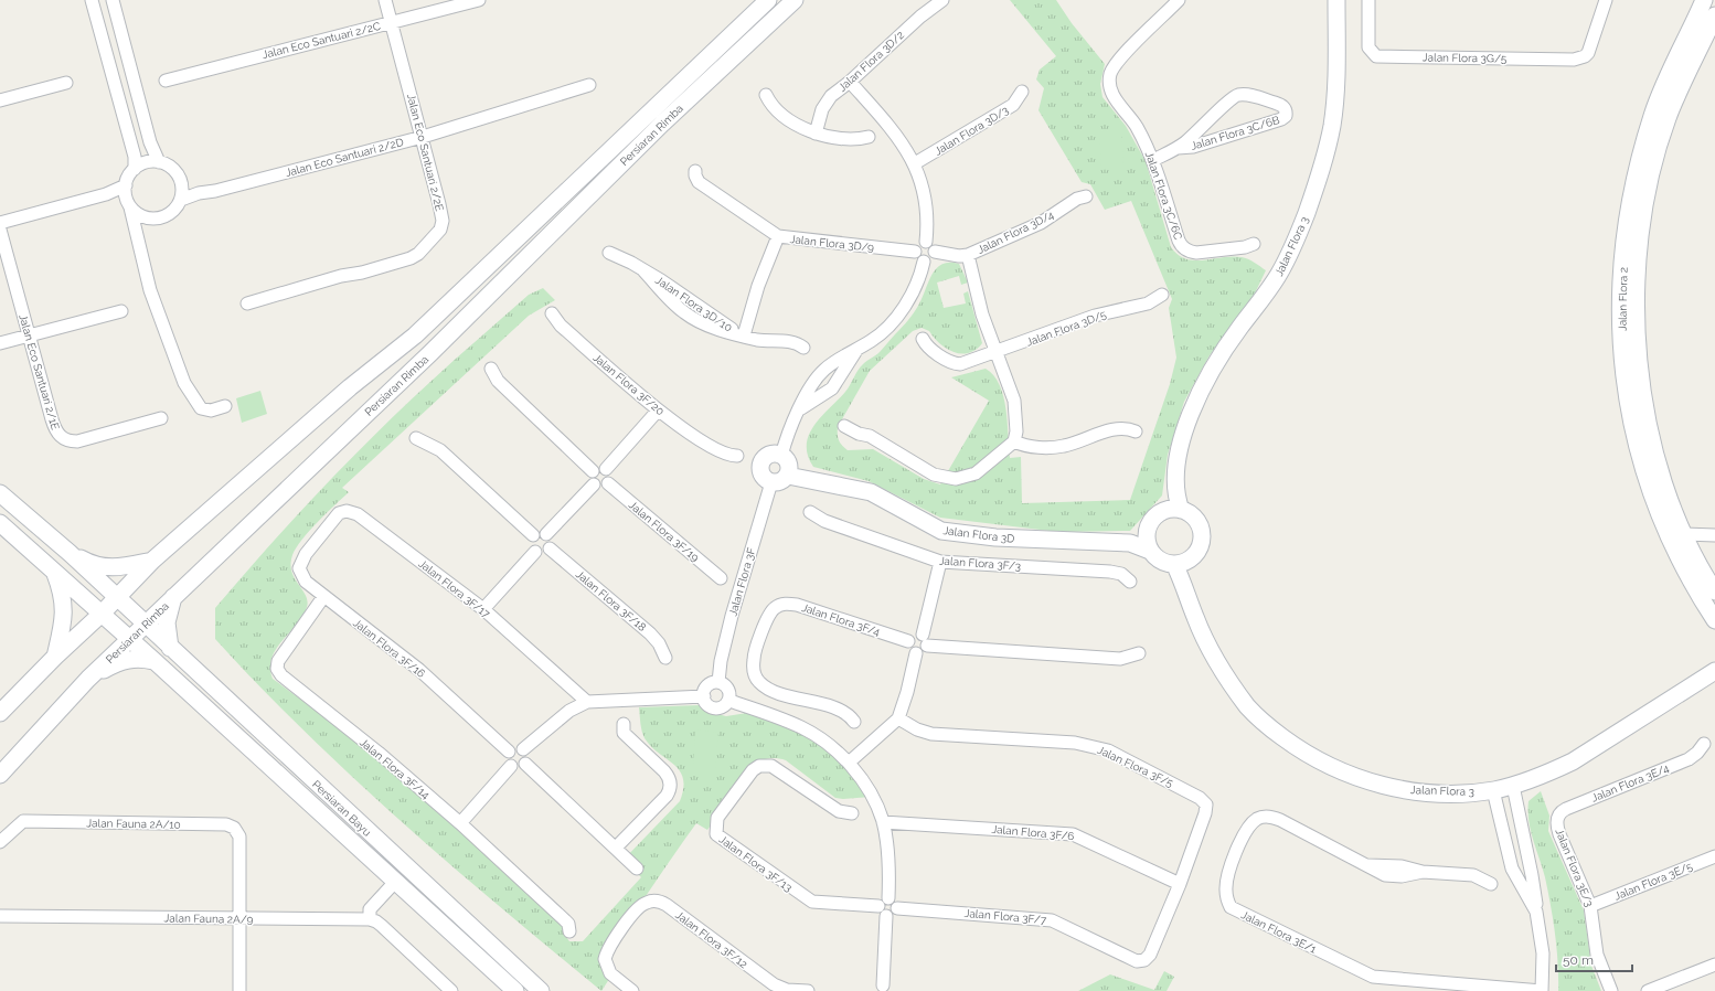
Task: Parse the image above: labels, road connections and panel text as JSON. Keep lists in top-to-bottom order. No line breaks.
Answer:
{"streets":{"street":["Jalan Eco Santuari 2/2C","Jalan Flora 3G/5","Jalan Flora 3D/2","Jalan Flora 3D/3","Jalan Flora 3C/6B","Persiaran Rimba","Jalan Eco Santuari 2/2E","Jalan Eco Santuari 2/2D","Jalan Flora 3C/6C","Jalan Flora 3D/4","Jalan Flora 3D/9","Jalan Flora 3","Jalan Flora 2","Jalan Flora 3D/10","Jalan Flora 3D/5","Jalan Eco Santuari 2/1E","Jalan Flora 3F/20","Jalan Flora 3F/19","Jalan Flora 3D","Jalan Flora 3F/3","Jalan Flora 3F","Jalan Flora 3F/17","Jalan Flora 3F/18","Jalan Flora 3F/4","Jalan Flora 3F/16","Jalan Flora 3F/5","Jalan Flora 3F/14","Jalan Flora 3E/4","Persiaran Bayu","Jalan Fauna 2A/10","Jalan Flora 3F/6","Jalan Flora 3F/13","Jalan Flora 3E/3","Jalan Flora 3E/5","Jalan Flora 3F/7","Jalan Fauna 2A/9","Jalan Flora 3E/1","Jalan Flora 3F/12"]},"crossings":[["Jalan Eco Santuari 2/2C","Jalan Eco Santuari 2/2E"],["Jalan Flora 3C/6B","Jalan Flora 3C/6C"],["Persiaran Rimba","Persiaran Bayu"],["Jalan Eco Santuari 2/2E","Jalan Eco Santuari 2/2D"],["Jalan Flora 3","Jalan Flora 3D"],["Jalan Flora 3D","Jalan Flora 3F"],["Jalan Flora 3F/17","Jalan Flora 3F/16"],["Jalan Flora 3F/16","Jalan Flora 3F/14"],["Jalan Flora 3F/5","Jalan Flora 3F/6"],["Jalan Flora 3F/5","Jalan Flora 3F/7"],["Jalan Flora 3E/4","Jalan Flora 3E/3"],["Jalan Fauna 2A/10","Jalan Fauna 2A/9"],["Jalan Flora 3F/6","Jalan Flora 3F/7"],["Jalan Flora 3F/13","Jalan Flora 3F/7"],["Jalan Flora 3E/3","Jalan Flora 3E/5"]],"scale_bar":"50 m"}
